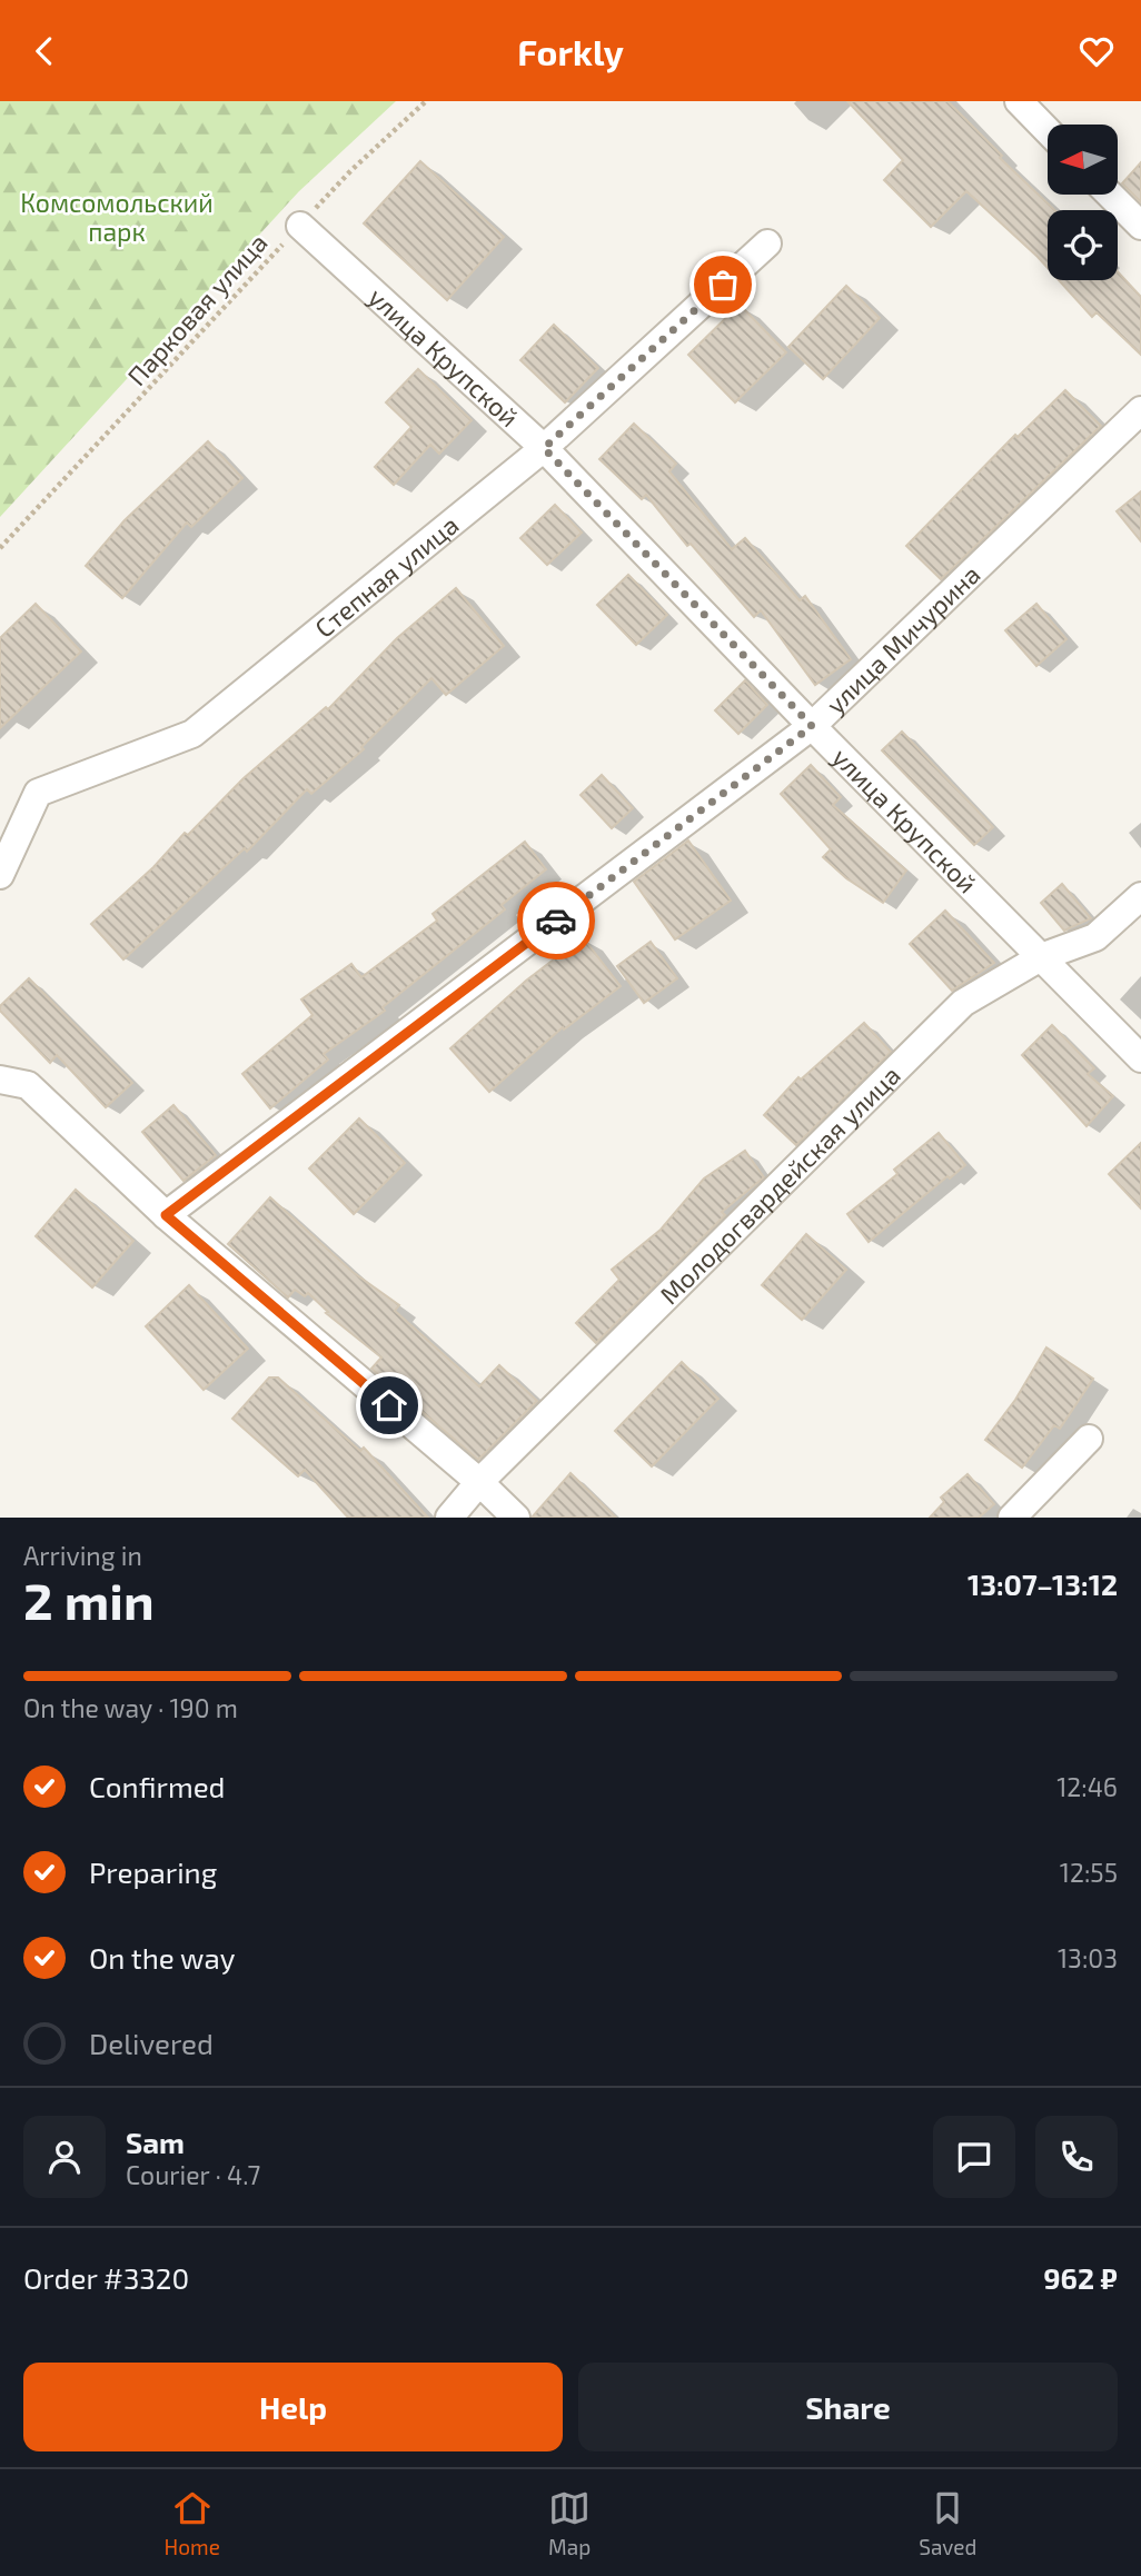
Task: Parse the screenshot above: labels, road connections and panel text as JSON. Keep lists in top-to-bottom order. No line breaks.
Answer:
{"streets":{"street":["улица Крупской","Степная улица","улица Мичурина","Молодогвардейская улица"],"path":["Парковая улица"]},"crossings":[["Парковая улица","улица Крупской"],["улица Крупской","Степная улица"],["улица Крупской","улица Мичурина"],["улица Крупской","Молодогвардейская улица"]],"parks":["Комсомольский парк"],"north":"left","page":{"header":"Forkly","heading":["2 min","Arriving in","13:07–13:12"],"panel":["Sam","Courier · 4.7","Order #3320","962 ₽"],"bar":"On the way · 190 m","list":[["Confirmed","12:46"],["Preparing","12:55"],["On the way","13:03"],"Delivered"],"buttons":["Help","Share"],"tabs":["Home","Map","Saved"]}}
